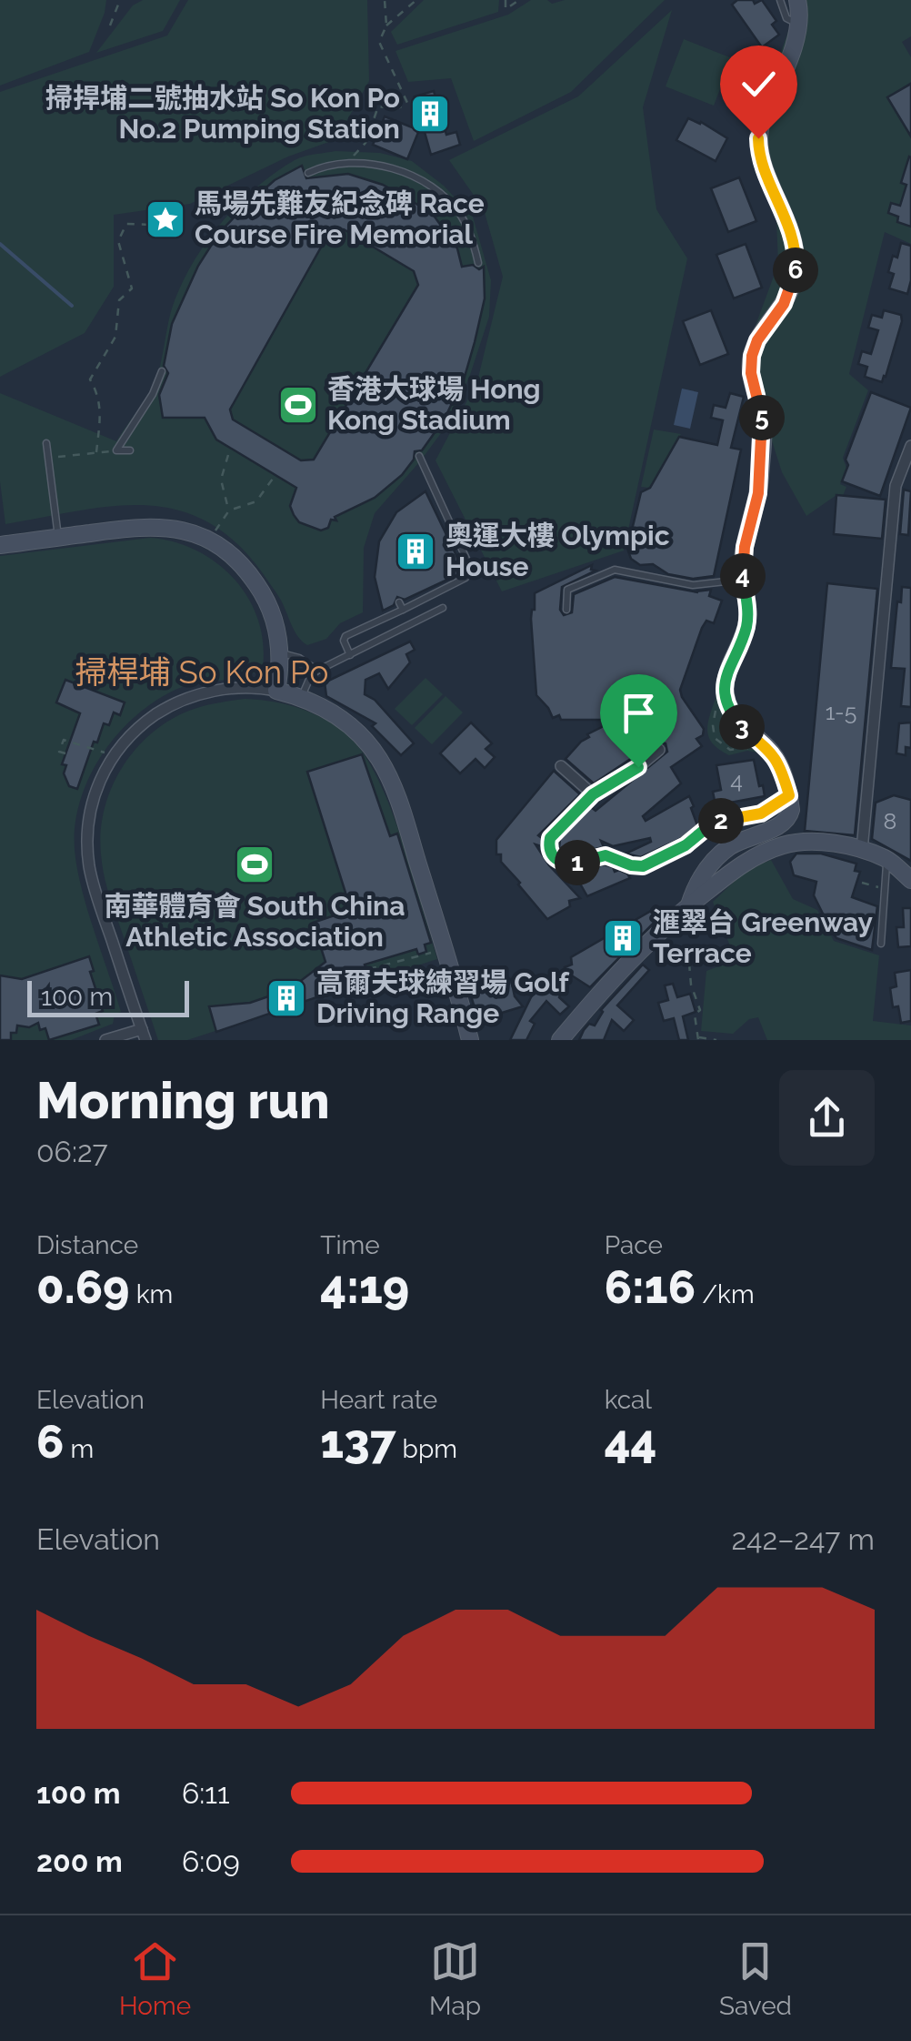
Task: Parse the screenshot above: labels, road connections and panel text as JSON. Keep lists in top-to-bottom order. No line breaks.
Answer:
{"districts":["掃桿埔 So Kon Po"],"places":{"building":["掃捍埔二號抽水站 So Kon Po No.2 Pumping Station","奧運大樓 Olympic House","滙翠台 Greenway Terrace","高爾夫球練習場 Golf Driving Range"],"place":["馬場先難友紀念碑 Race Course Fire Memorial"],"sports":["香港大球場 Hong Kong Stadium","南華體育會 South China Athletic Association"]},"house_numbers":["1-5","4","8"],"scale_bar":"100 m","page":{"pins":["6","5","4","3","2","1"],"scale":"100 m","heading":["Morning run","06:27"],"stats":[["Distance","0.69 km"],["Time","4:19"],["Pace","6:16 /km"],["Elevation","6 m"],["Heart rate","137 bpm"],["kcal","44"]],"chart":["Elevation","242–247 m"],"list":[{"name":"100 m","note":"6:11"},{"name":"200 m","note":"6:09"}],"tabs":["Home","Map","Saved"]}}
